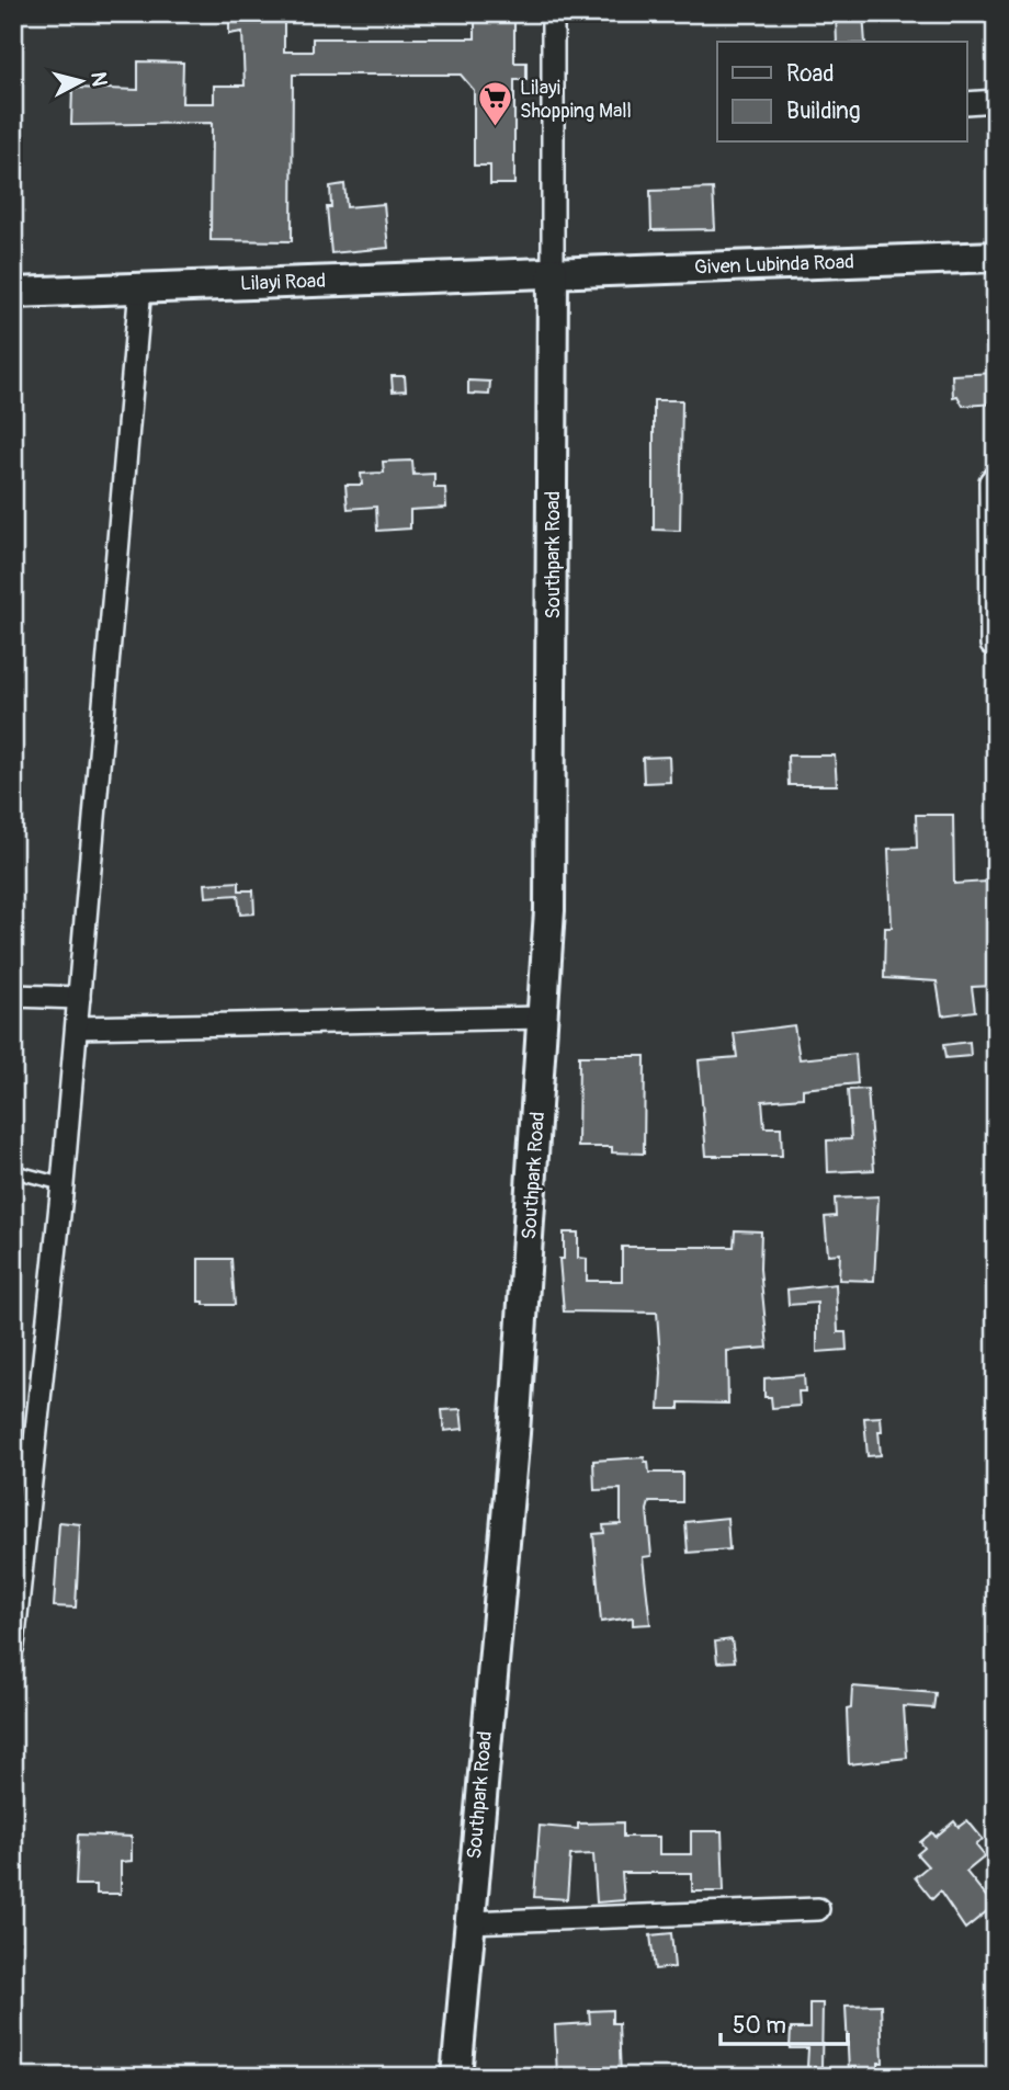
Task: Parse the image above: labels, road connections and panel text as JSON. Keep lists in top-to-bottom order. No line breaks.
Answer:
{"streets":{"street":["Given Lubinda Road","Lilayi Road","Southpark Road"]},"crossings":[["Given Lubinda Road","Lilayi Road"],["Given Lubinda Road","Southpark Road"],["Lilayi Road","Southpark Road"]],"places":{"supermarket":["Lilayi Shopping Mall"]},"legend":["Road","Building"],"scale_bar":"50 m","north":"right"}
